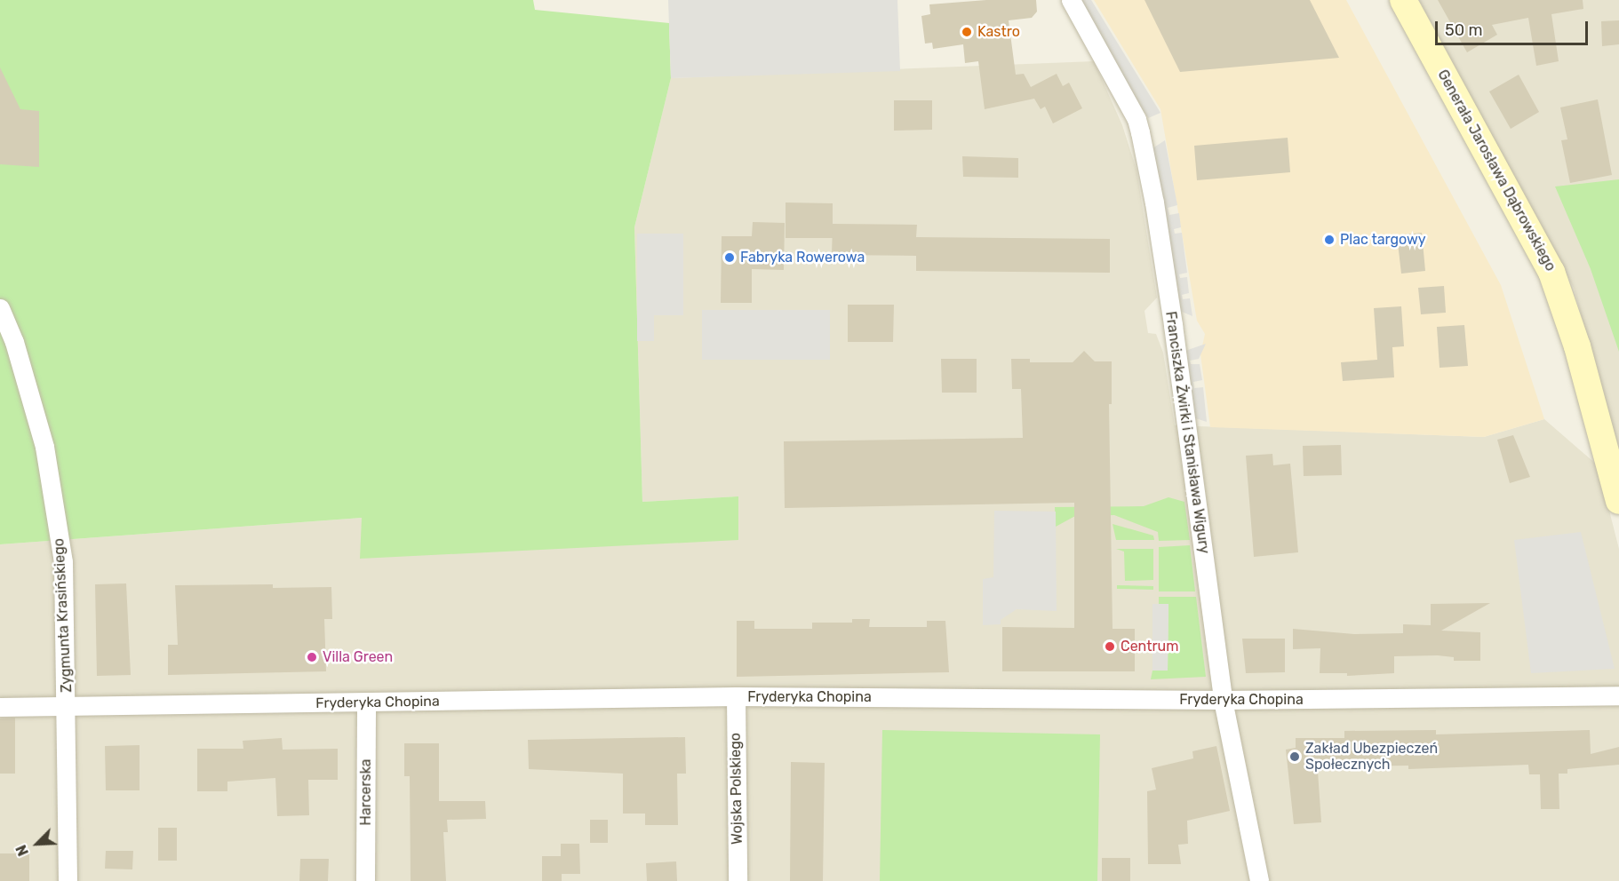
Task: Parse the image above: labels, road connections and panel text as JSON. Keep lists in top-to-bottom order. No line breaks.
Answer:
{"streets":{"street":["Generała Jarosława Dąbrowskiego","Franciszka Żwirki i Stanisława Wigury","Zygmunta Krasińskiego","Fryderyka Chopina","Wojska Polskiego","Harcerska"]},"crossings":[["Franciszka Żwirki i Stanisława Wigury","Fryderyka Chopina"],["Zygmunta Krasińskiego","Fryderyka Chopina"],["Fryderyka Chopina","Wojska Polskiego"],["Fryderyka Chopina","Harcerska"]],"places":["Kastro","Plac targowy","Fabryka Rowerowa","Centrum","Villa Green","Zakład Ubezpieczeń Społecznych"],"scale_bar":"50 m","north":"bottom left"}
